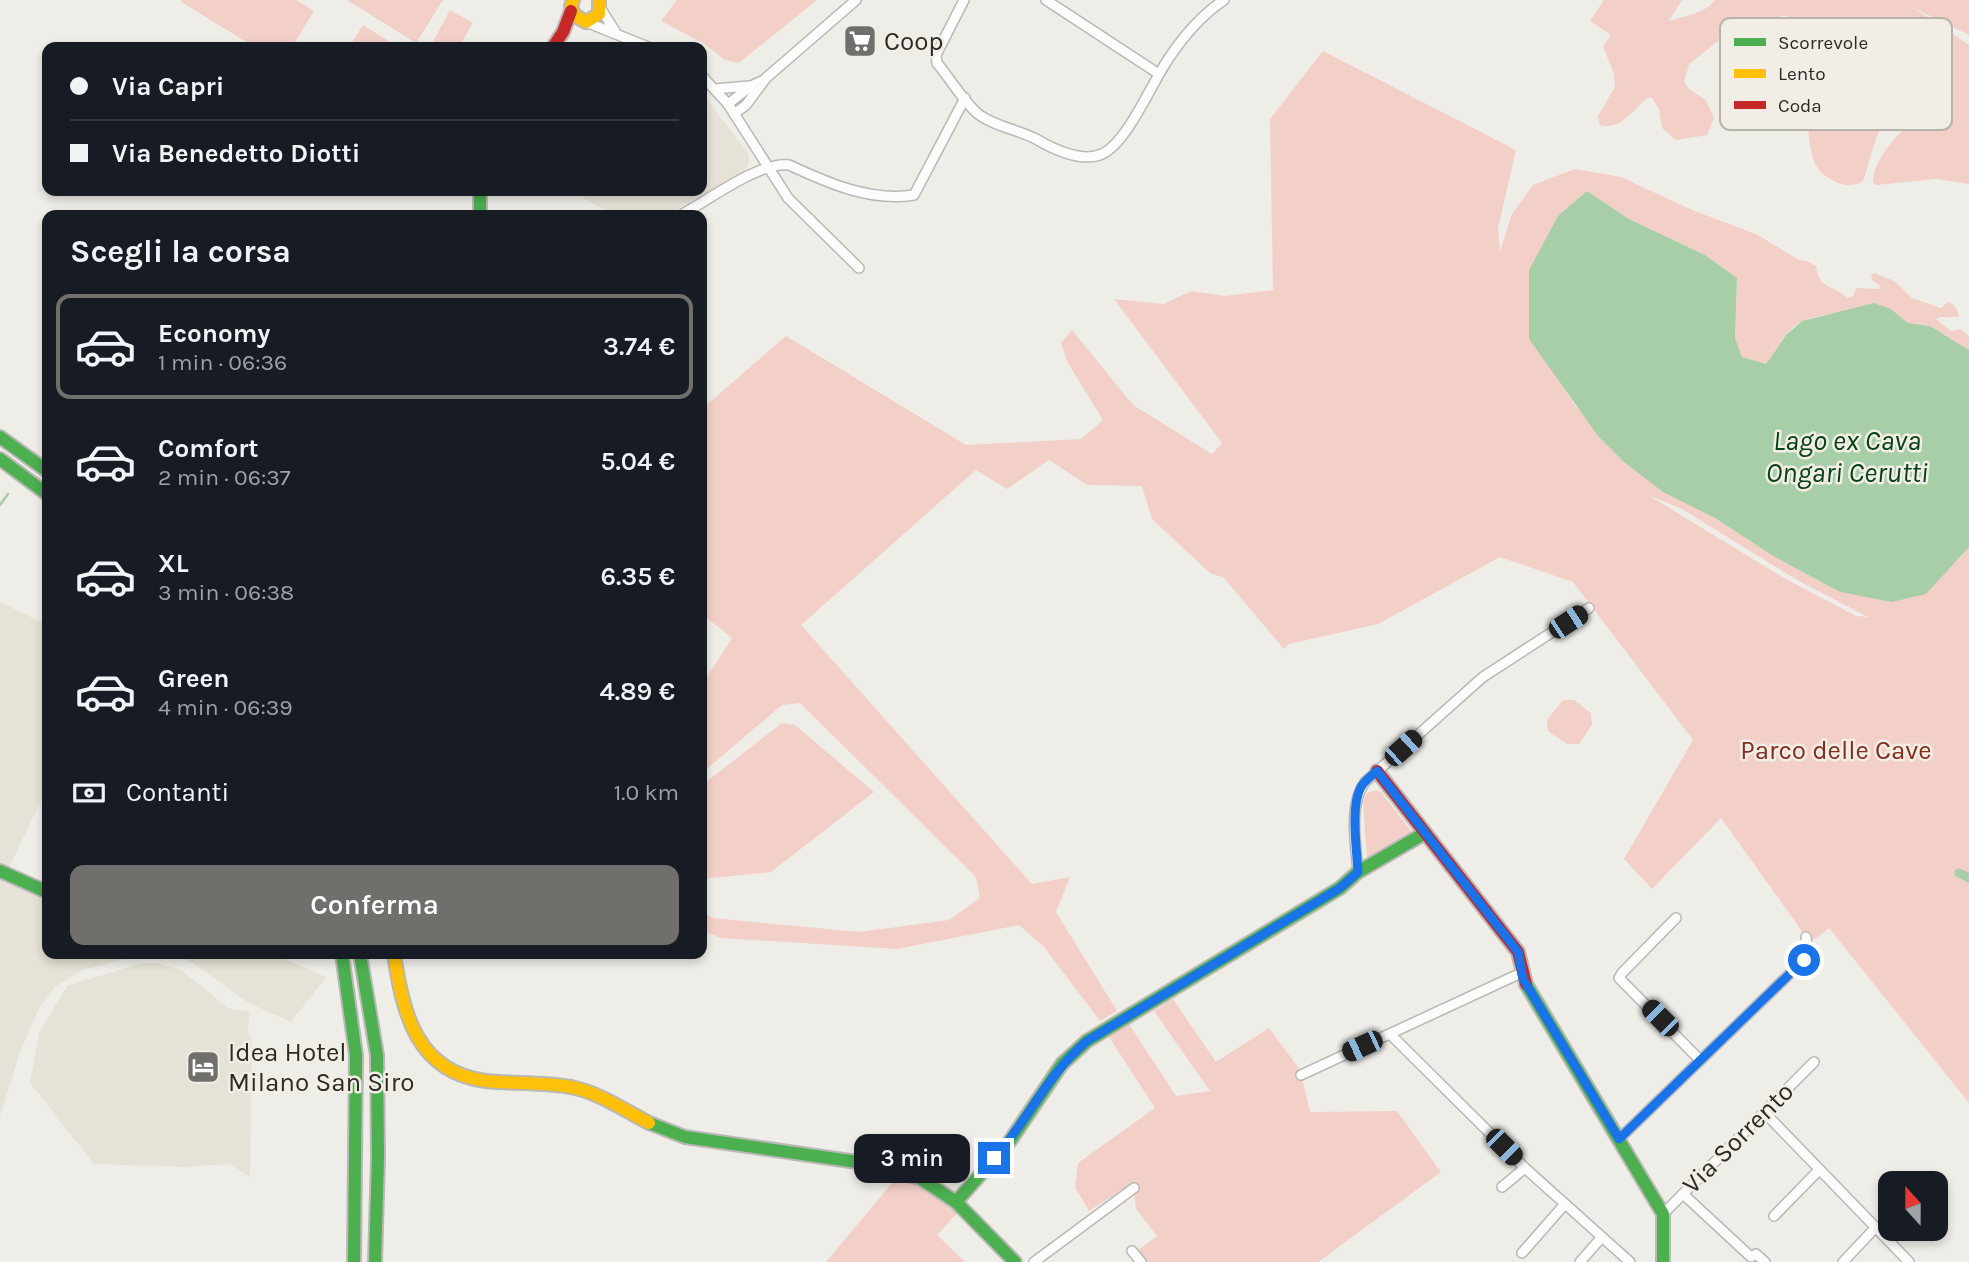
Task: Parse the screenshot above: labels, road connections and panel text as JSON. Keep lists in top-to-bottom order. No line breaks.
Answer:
{"streets":{"street":["Via Sorrento"]},"water":["Lago ex Cava Ongari Cerutti"],"parks":["Parco delle Cave"],"places":{"supermarket":["Coop"],"hotel":["Idea Hotel Milano San Siro"]},"legend":["Scorrevole","Lento","Coda"],"north":"top","page":{"banner":["Via Capri","Via Benedetto Diotti"],"heading":"Scegli la corsa","list":[{"name":"Economy","note":"1 min · 06:36","value":"3.74 €"},{"name":"Comfort","note":"2 min · 06:37","value":"5.04 €"},{"name":"XL","note":"3 min · 06:38","value":"6.35 €"},{"name":"Green","note":"4 min · 06:39","value":"4.89 €"}],"pay":["Contanti","1.0 km"],"buttons":"Conferma","bubble":"3 min"}}
